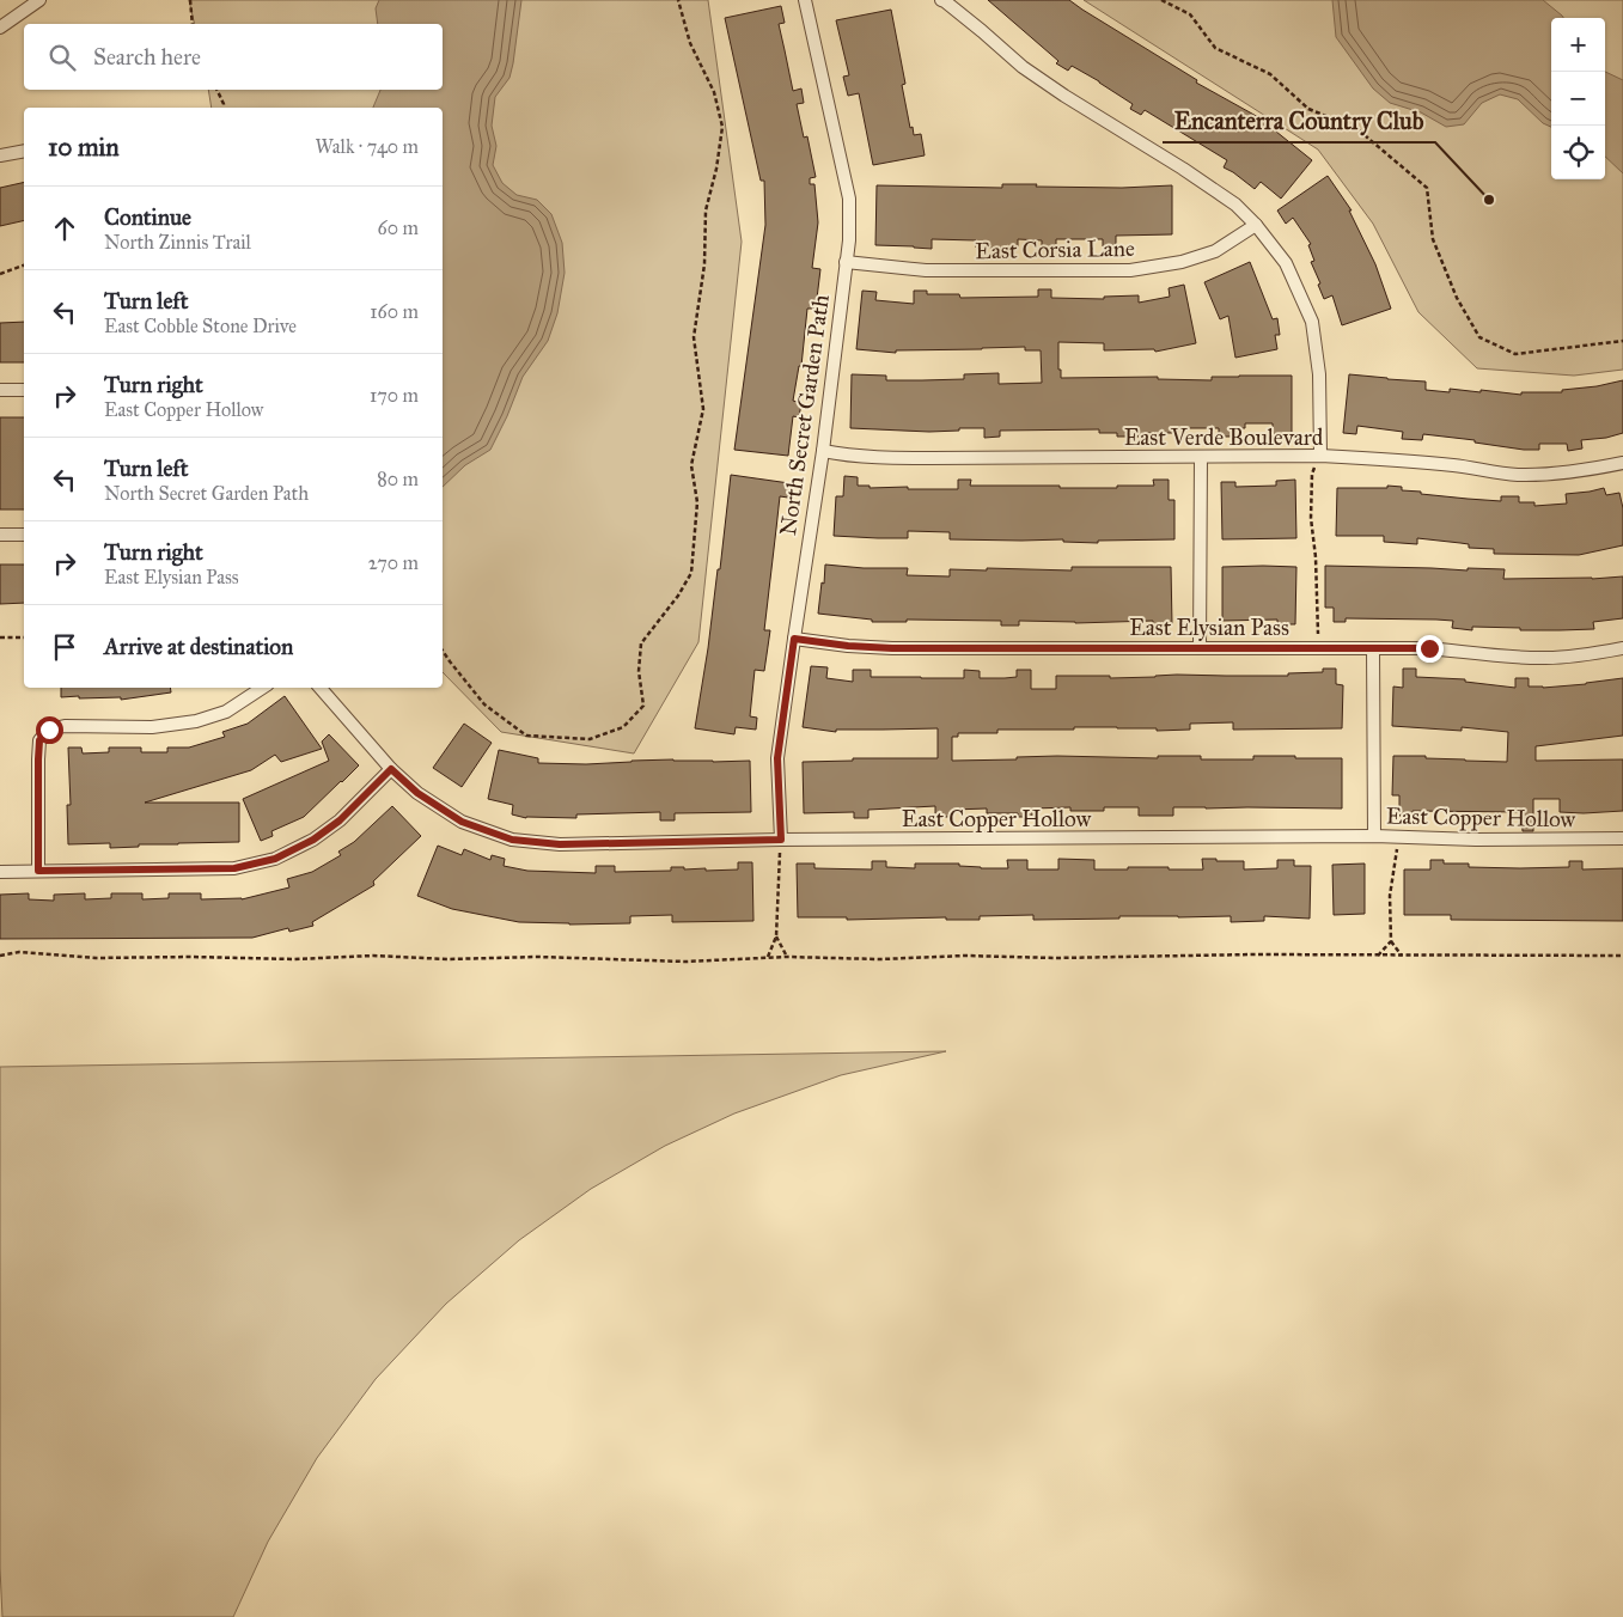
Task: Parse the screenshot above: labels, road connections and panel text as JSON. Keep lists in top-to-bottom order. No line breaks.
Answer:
{"streets":{"street":["East Corsia Lane","North Secret Garden Path","East Verde Boulevard","East Elysian Pass","East Copper Hollow"]},"crossings":[["East Corsia Lane","North Secret Garden Path"],["North Secret Garden Path","East Verde Boulevard"],["North Secret Garden Path","East Elysian Pass"],["North Secret Garden Path","East Copper Hollow"]],"places":["Encanterra Country Club"],"page":{"map_buttons":["+","−"],"search":"Search here","heading":["10 min","Walk · 740 m"],"list":[["Continue","North Zinnis Trail","60 m"],["Turn left","East Cobble Stone Drive","160 m"],["Turn right","East Copper Hollow","170 m"],["Turn left","North Secret Garden Path","80 m"],["Turn right","East Elysian Pass","270 m"],"Arrive at destination"]}}
